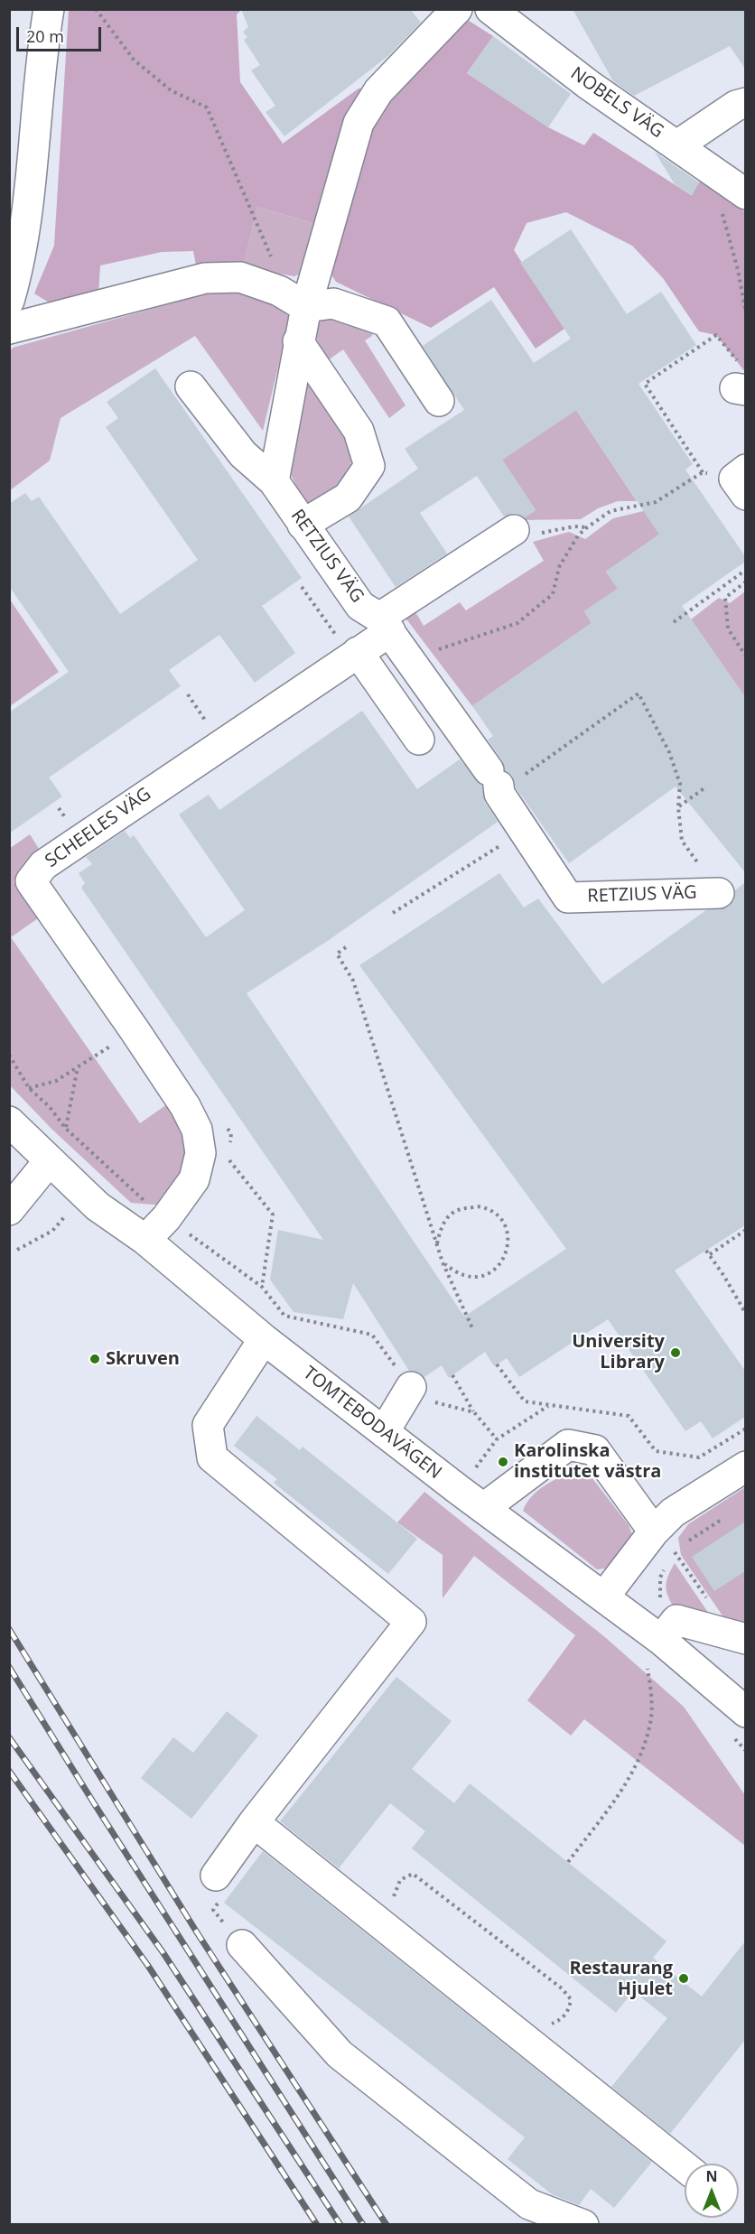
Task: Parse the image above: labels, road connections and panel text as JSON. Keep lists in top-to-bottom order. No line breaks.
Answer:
{"streets":{"street":["NOBELS VÄG","RETZIUS VÄG","SCHEELES VÄG","TOMTEBODAVÄGEN"]},"crossings":[["RETZIUS VÄG","SCHEELES VÄG"],["SCHEELES VÄG","TOMTEBODAVÄGEN"]],"places":["University Library","Skruven","Karolinska institutet västra","Restaurang Hjulet"],"scale_bar":"20 m","north":"top"}
